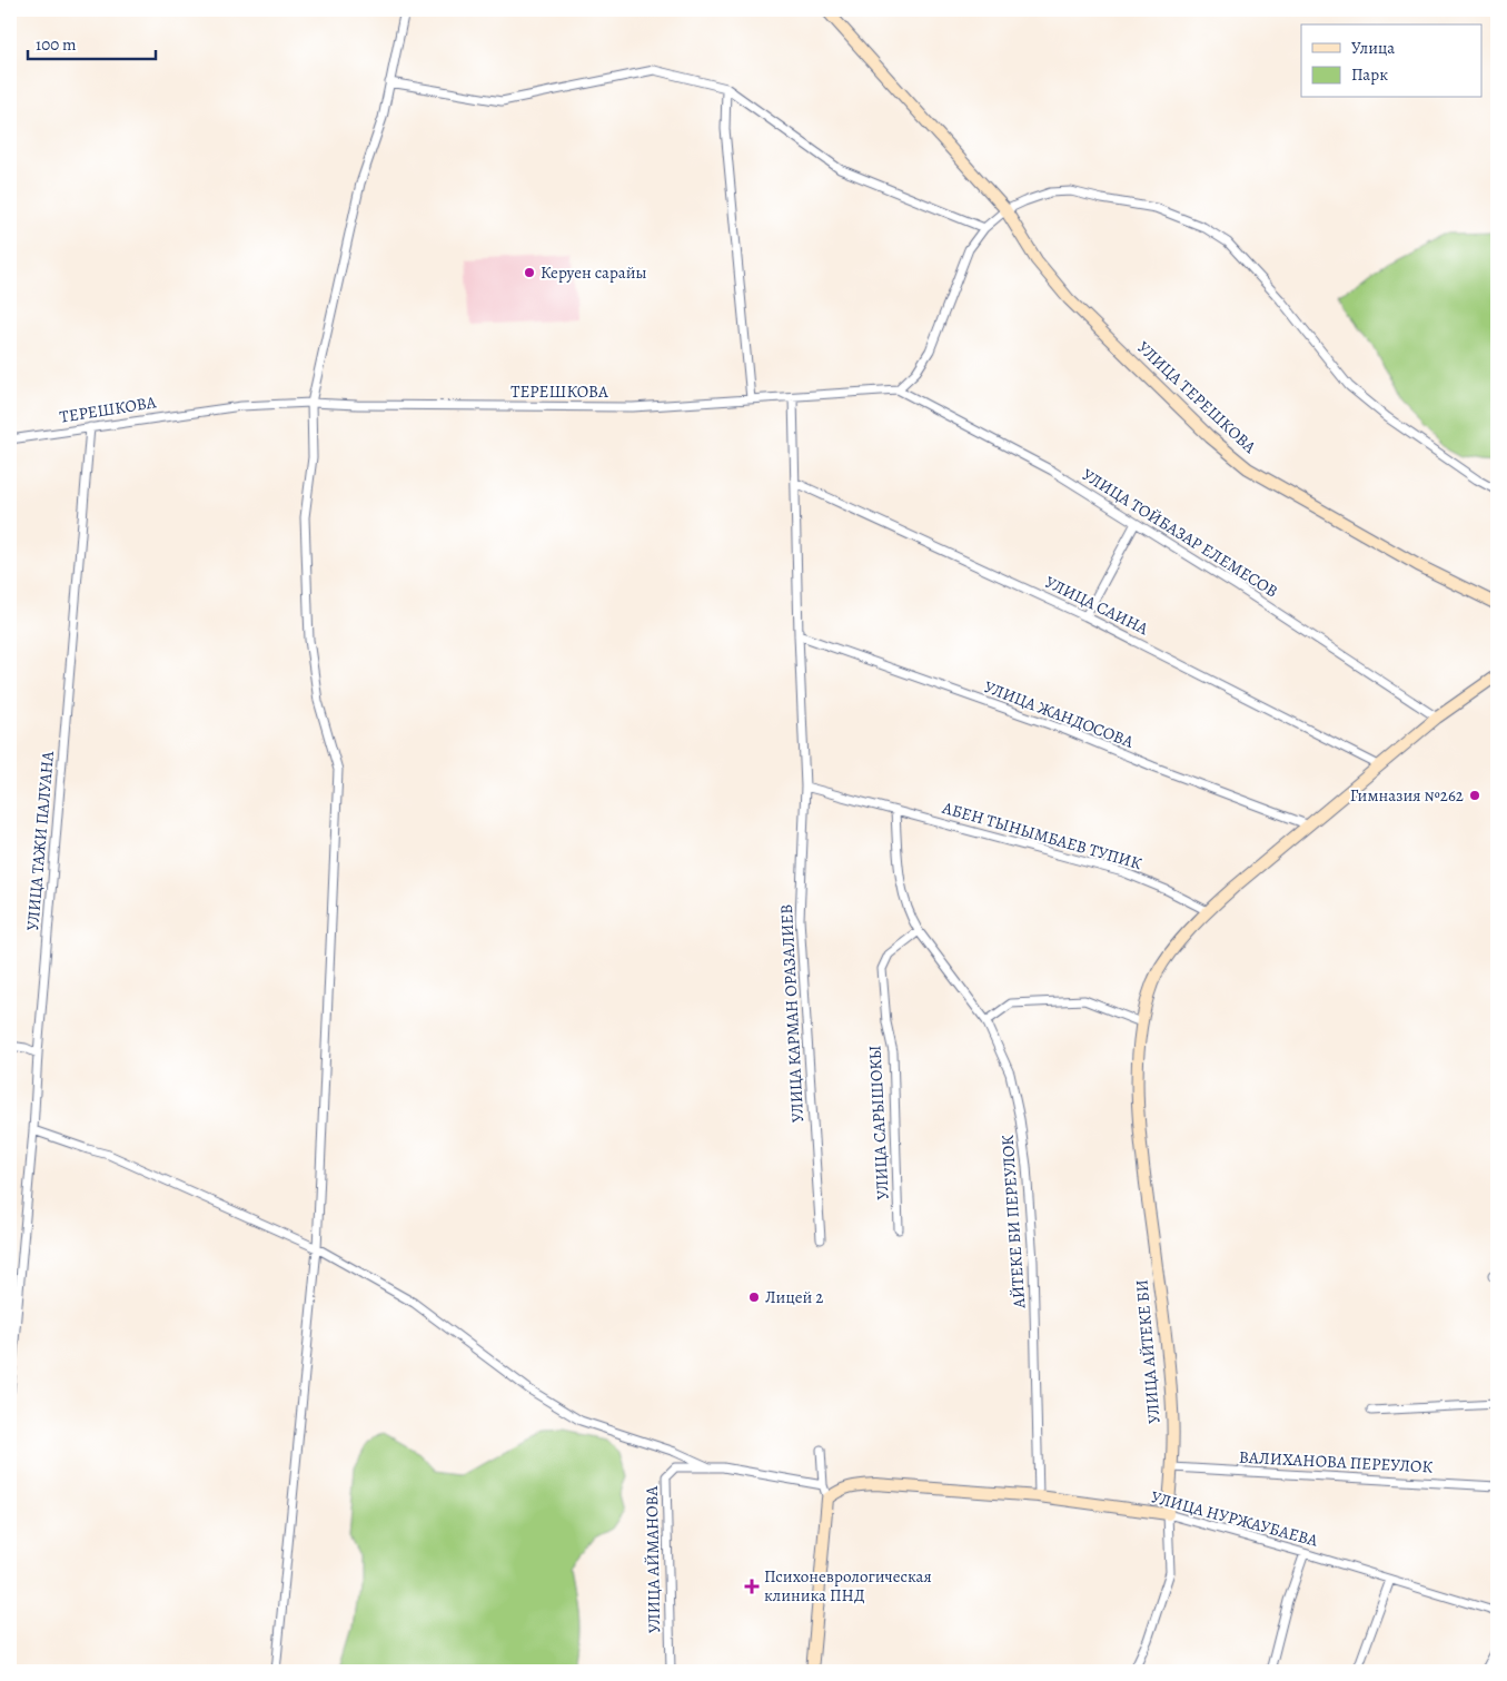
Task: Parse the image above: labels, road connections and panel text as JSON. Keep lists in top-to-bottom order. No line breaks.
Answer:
{"streets":{"street":["ТЕРЕШКОВА","УЛИЦА ТЕРЕШКОВА","УЛИЦА ТОЙБАЗАР ЕЛЕМЕСОВ","УЛИЦА САИНА","УЛИЦА ЖАНДОСОВА","АБЕН ТЫНЫМБАЕВ ТУПИК","УЛИЦА ТАЖИ ПАЛУАНА","УЛИЦА КАРМАН ОРАЗАЛИЕВ","УЛИЦА САРЫШОКЫ","АЙТЕКЕ БИ ПЕРЕУЛОК","УЛИЦА АЙТЕКЕ БИ","ВАЛИХАНОВА ПЕРЕУЛОК","УЛИЦА НУРЖАУБАЕВА","УЛИЦА АЙМАНОВА"]},"crossings":[["ТЕРЕШКОВА","УЛИЦА ТОЙБАЗАР ЕЛЕМЕСОВ"],["ТЕРЕШКОВА","УЛИЦА ТАЖИ ПАЛУАНА"],["ТЕРЕШКОВА","УЛИЦА КАРМАН ОРАЗАЛИЕВ"],["УЛИЦА ТОЙБАЗАР ЕЛЕМЕСОВ","УЛИЦА АЙТЕКЕ БИ"],["УЛИЦА САИНА","УЛИЦА КАРМАН ОРАЗАЛИЕВ"],["УЛИЦА САИНА","УЛИЦА АЙТЕКЕ БИ"],["УЛИЦА ЖАНДОСОВА","УЛИЦА КАРМАН ОРАЗАЛИЕВ"],["УЛИЦА ЖАНДОСОВА","УЛИЦА АЙТЕКЕ БИ"],["АБЕН ТЫНЫМБАЕВ ТУПИК","УЛИЦА КАРМАН ОРАЗАЛИЕВ"],["АБЕН ТЫНЫМБАЕВ ТУПИК","АЙТЕКЕ БИ ПЕРЕУЛОК"],["АБЕН ТЫНЫМБАЕВ ТУПИК","УЛИЦА АЙТЕКЕ БИ"],["УЛИЦА САРЫШОКЫ","АЙТЕКЕ БИ ПЕРЕУЛОК"],["АЙТЕКЕ БИ ПЕРЕУЛОК","УЛИЦА НУРЖАУБАЕВА"],["УЛИЦА АЙТЕКЕ БИ","ВАЛИХАНОВА ПЕРЕУЛОК"],["УЛИЦА АЙТЕКЕ БИ","УЛИЦА НУРЖАУБАЕВА"]],"places":{"other":["Керуен сарайы","Гимназия №262","Лицей 2"],"health":["Психоневрологическая клиника ПНД"]},"legend":["Улица","Парк"],"scale_bar":"100 m"}
